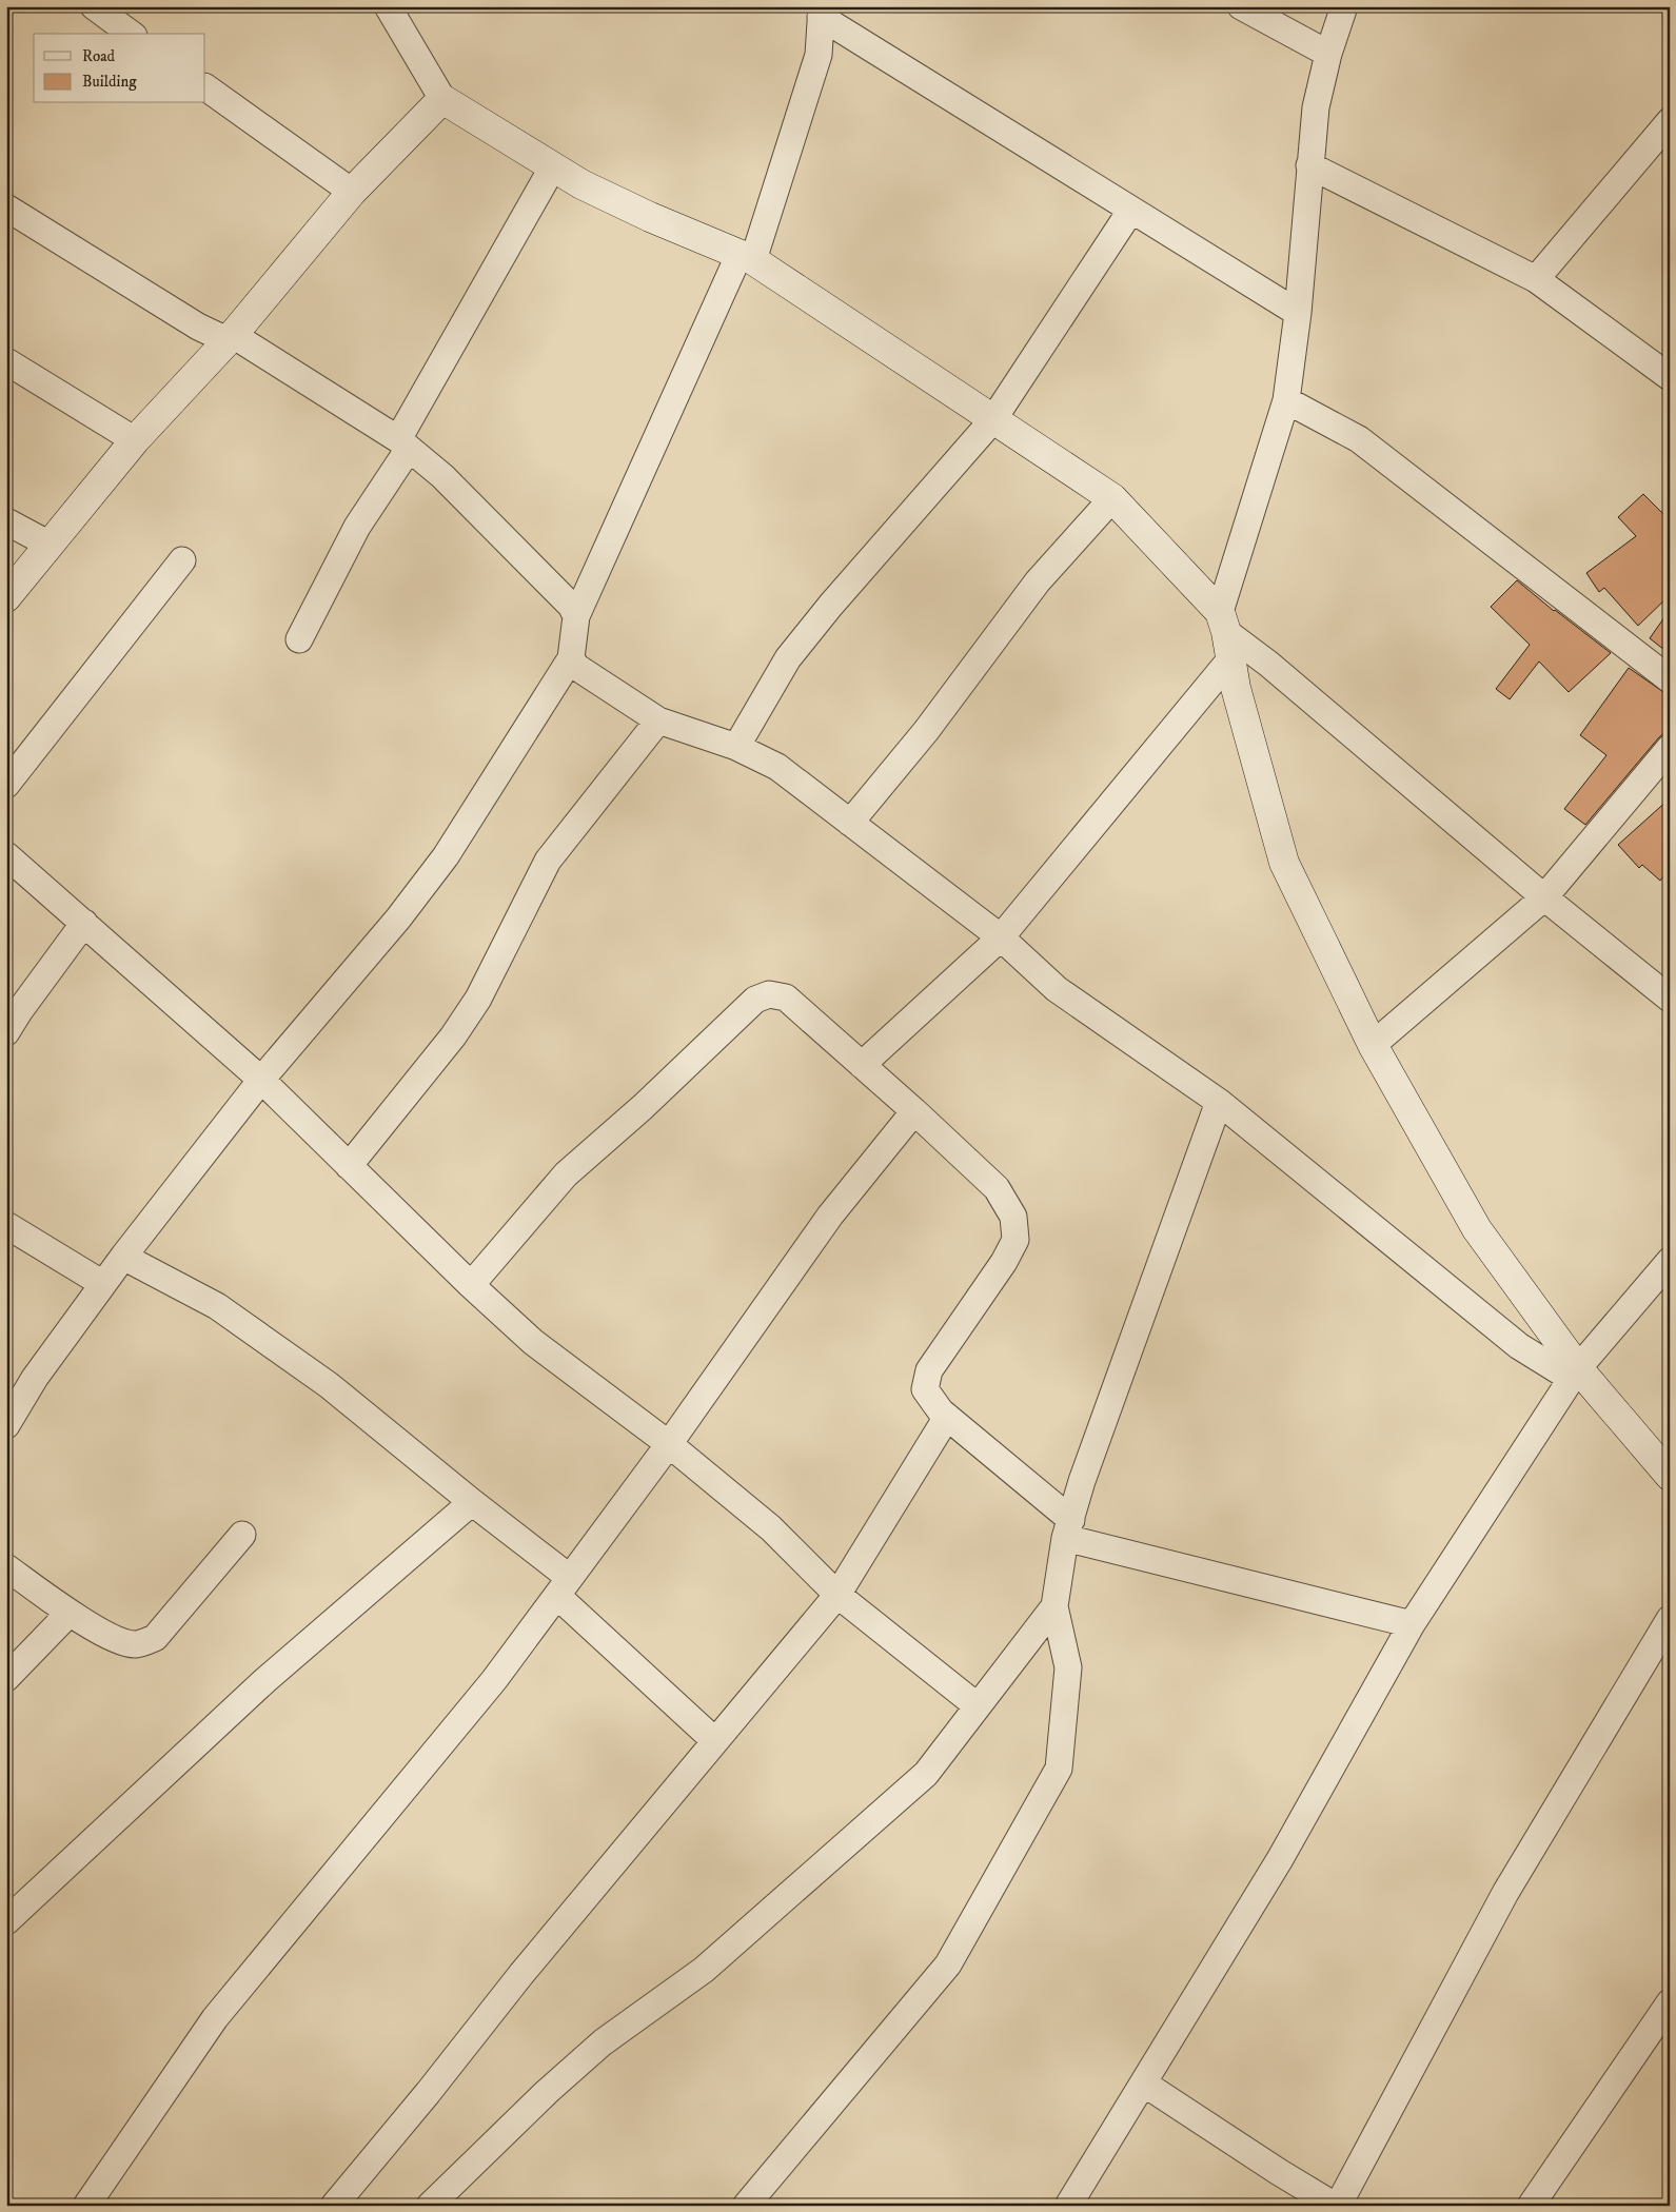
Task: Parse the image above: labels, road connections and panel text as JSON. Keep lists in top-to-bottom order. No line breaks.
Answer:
{"legend":["Road","Building"]}
